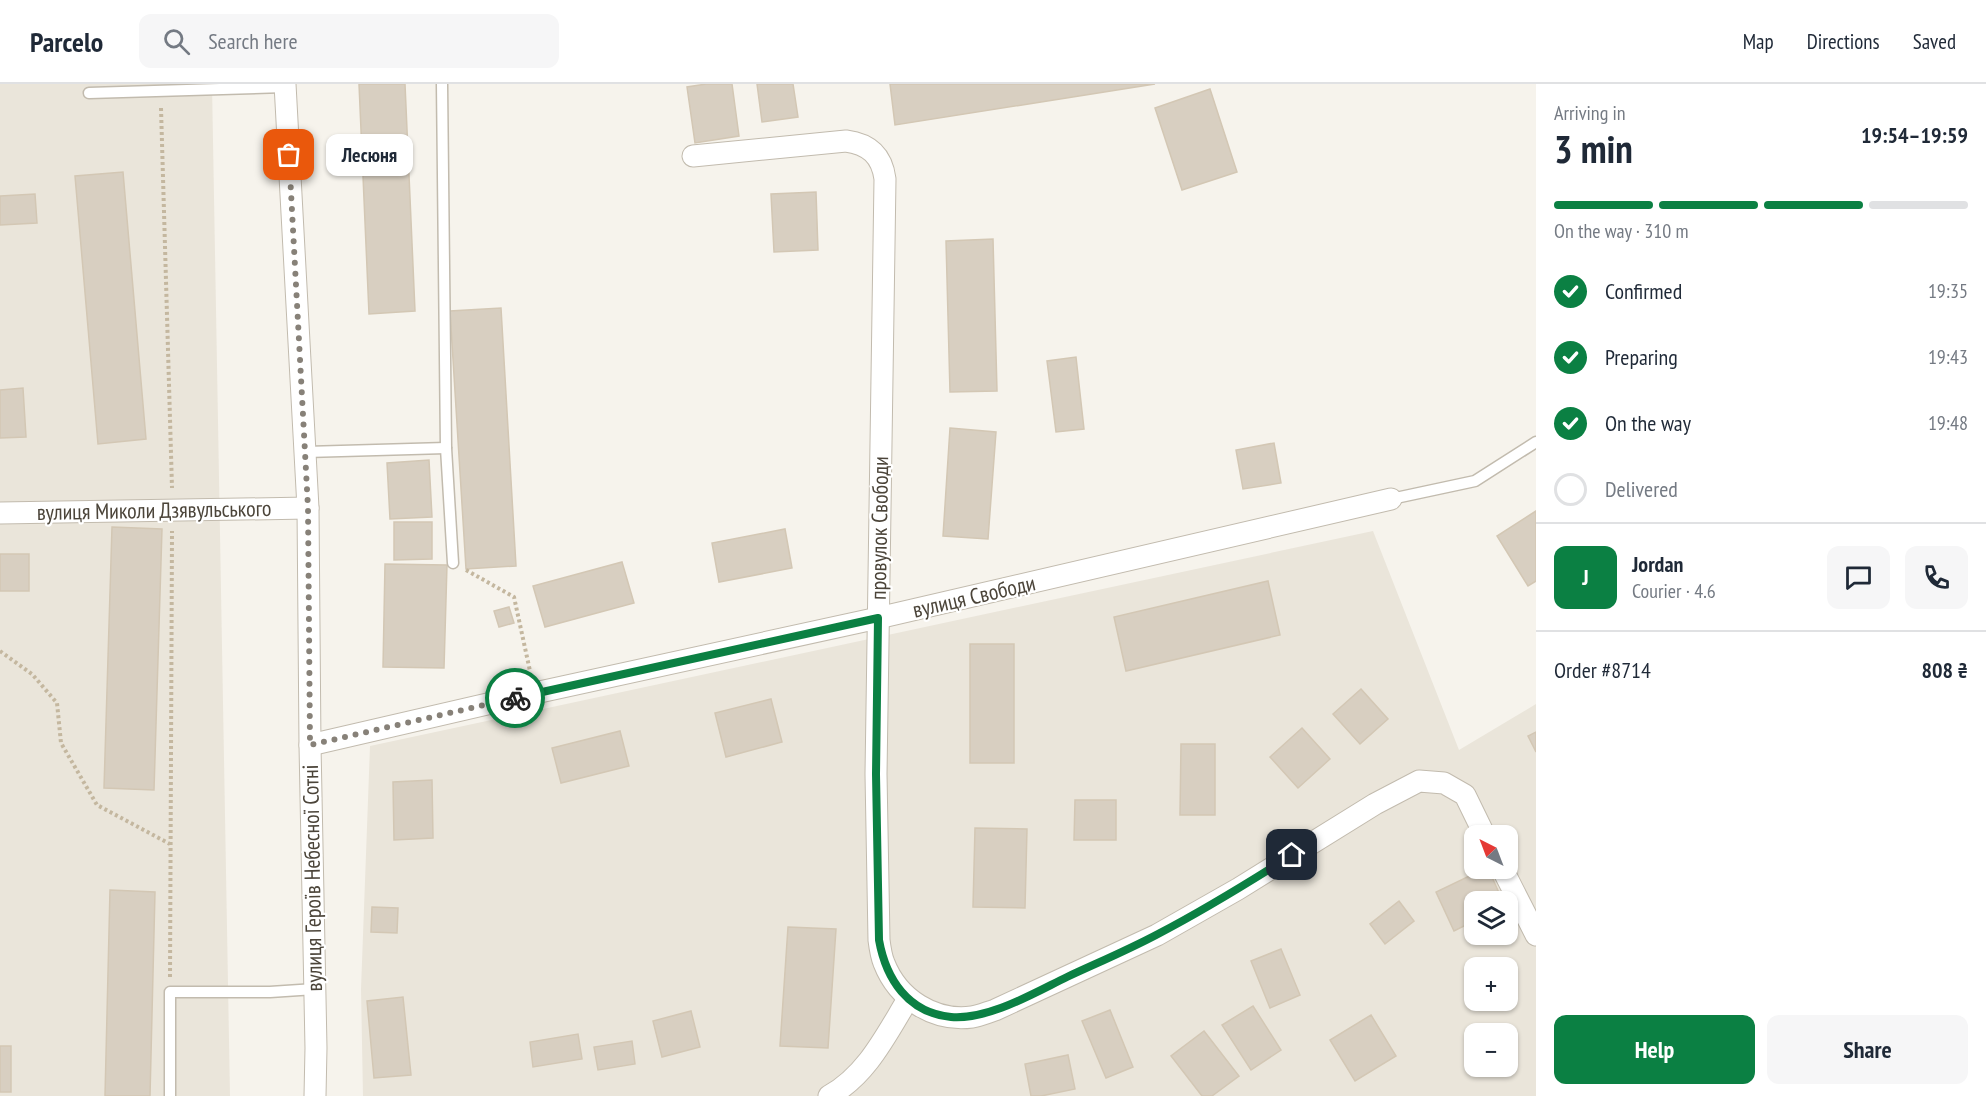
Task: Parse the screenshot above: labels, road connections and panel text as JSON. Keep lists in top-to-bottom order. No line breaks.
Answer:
{"streets":{"street":["вулиця Миколи Дзявульського","провулок Свободи","вулиця Свободи","вулиця Героїв Небесної Сотні"]},"crossings":[["вулиця Миколи Дзявульського","вулиця Героїв Небесної Сотні"],["провулок Свободи","вулиця Свободи"],["вулиця Свободи","вулиця Героїв Небесної Сотні"]],"places":["Лесюня"],"north":"top left","page":{"header":"Parcelo","search":"Search here","nav":["Map","Directions","Saved"],"heading":["3 min","Arriving in","19:54–19:59"],"panel":["Jordan","Courier · 4.6","Order #8714","808 ₴"],"bubble":"Лесюня","bar":"On the way · 310 m","list":[["Confirmed","19:35"],["Preparing","19:43"],["On the way","19:48"],"Delivered"],"round":"J","map_buttons":["+","−"],"buttons":["Help","Share"]}}
